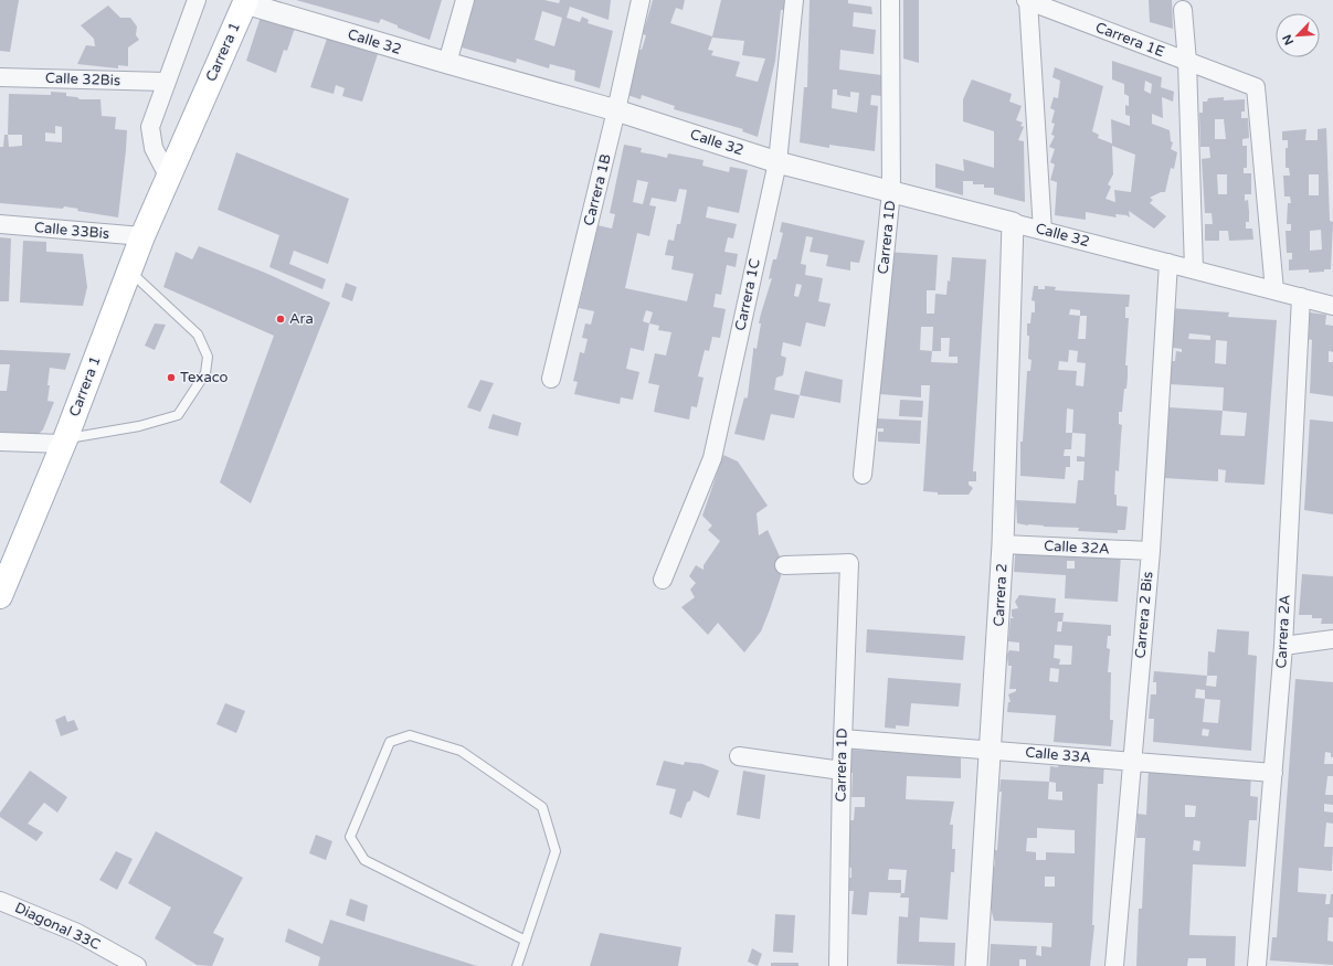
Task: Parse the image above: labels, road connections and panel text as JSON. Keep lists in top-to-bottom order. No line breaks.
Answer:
{"streets":{"main road":["Carrera 1"],"street":["Carrera 1E","Calle 32","Calle 32Bis","Carrera 1B","Calle 33Bis","Carrera 1D","Carrera 1C","Calle 32A","Carrera 2","Carrera 2 Bis","Carrera 2A","Calle 33A","Diagonal 33C"]},"crossings":[["Carrera 1E","Calle 32"],["Calle 32","Carrera 1"],["Calle 32","Carrera 1B"],["Calle 32","Carrera 1D"],["Calle 32","Carrera 1C"],["Calle 32","Carrera 2"],["Calle 32","Carrera 2 Bis"],["Calle 32","Carrera 2A"],["Carrera 1","Calle 33Bis"],["Carrera 1D","Calle 33A"],["Calle 32A","Carrera 2"],["Calle 32A","Carrera 2 Bis"],["Carrera 2","Calle 33A"],["Carrera 2 Bis","Calle 33A"],["Carrera 2A","Calle 33A"]],"places":["Ara","Texaco"],"north":"bottom left"}
